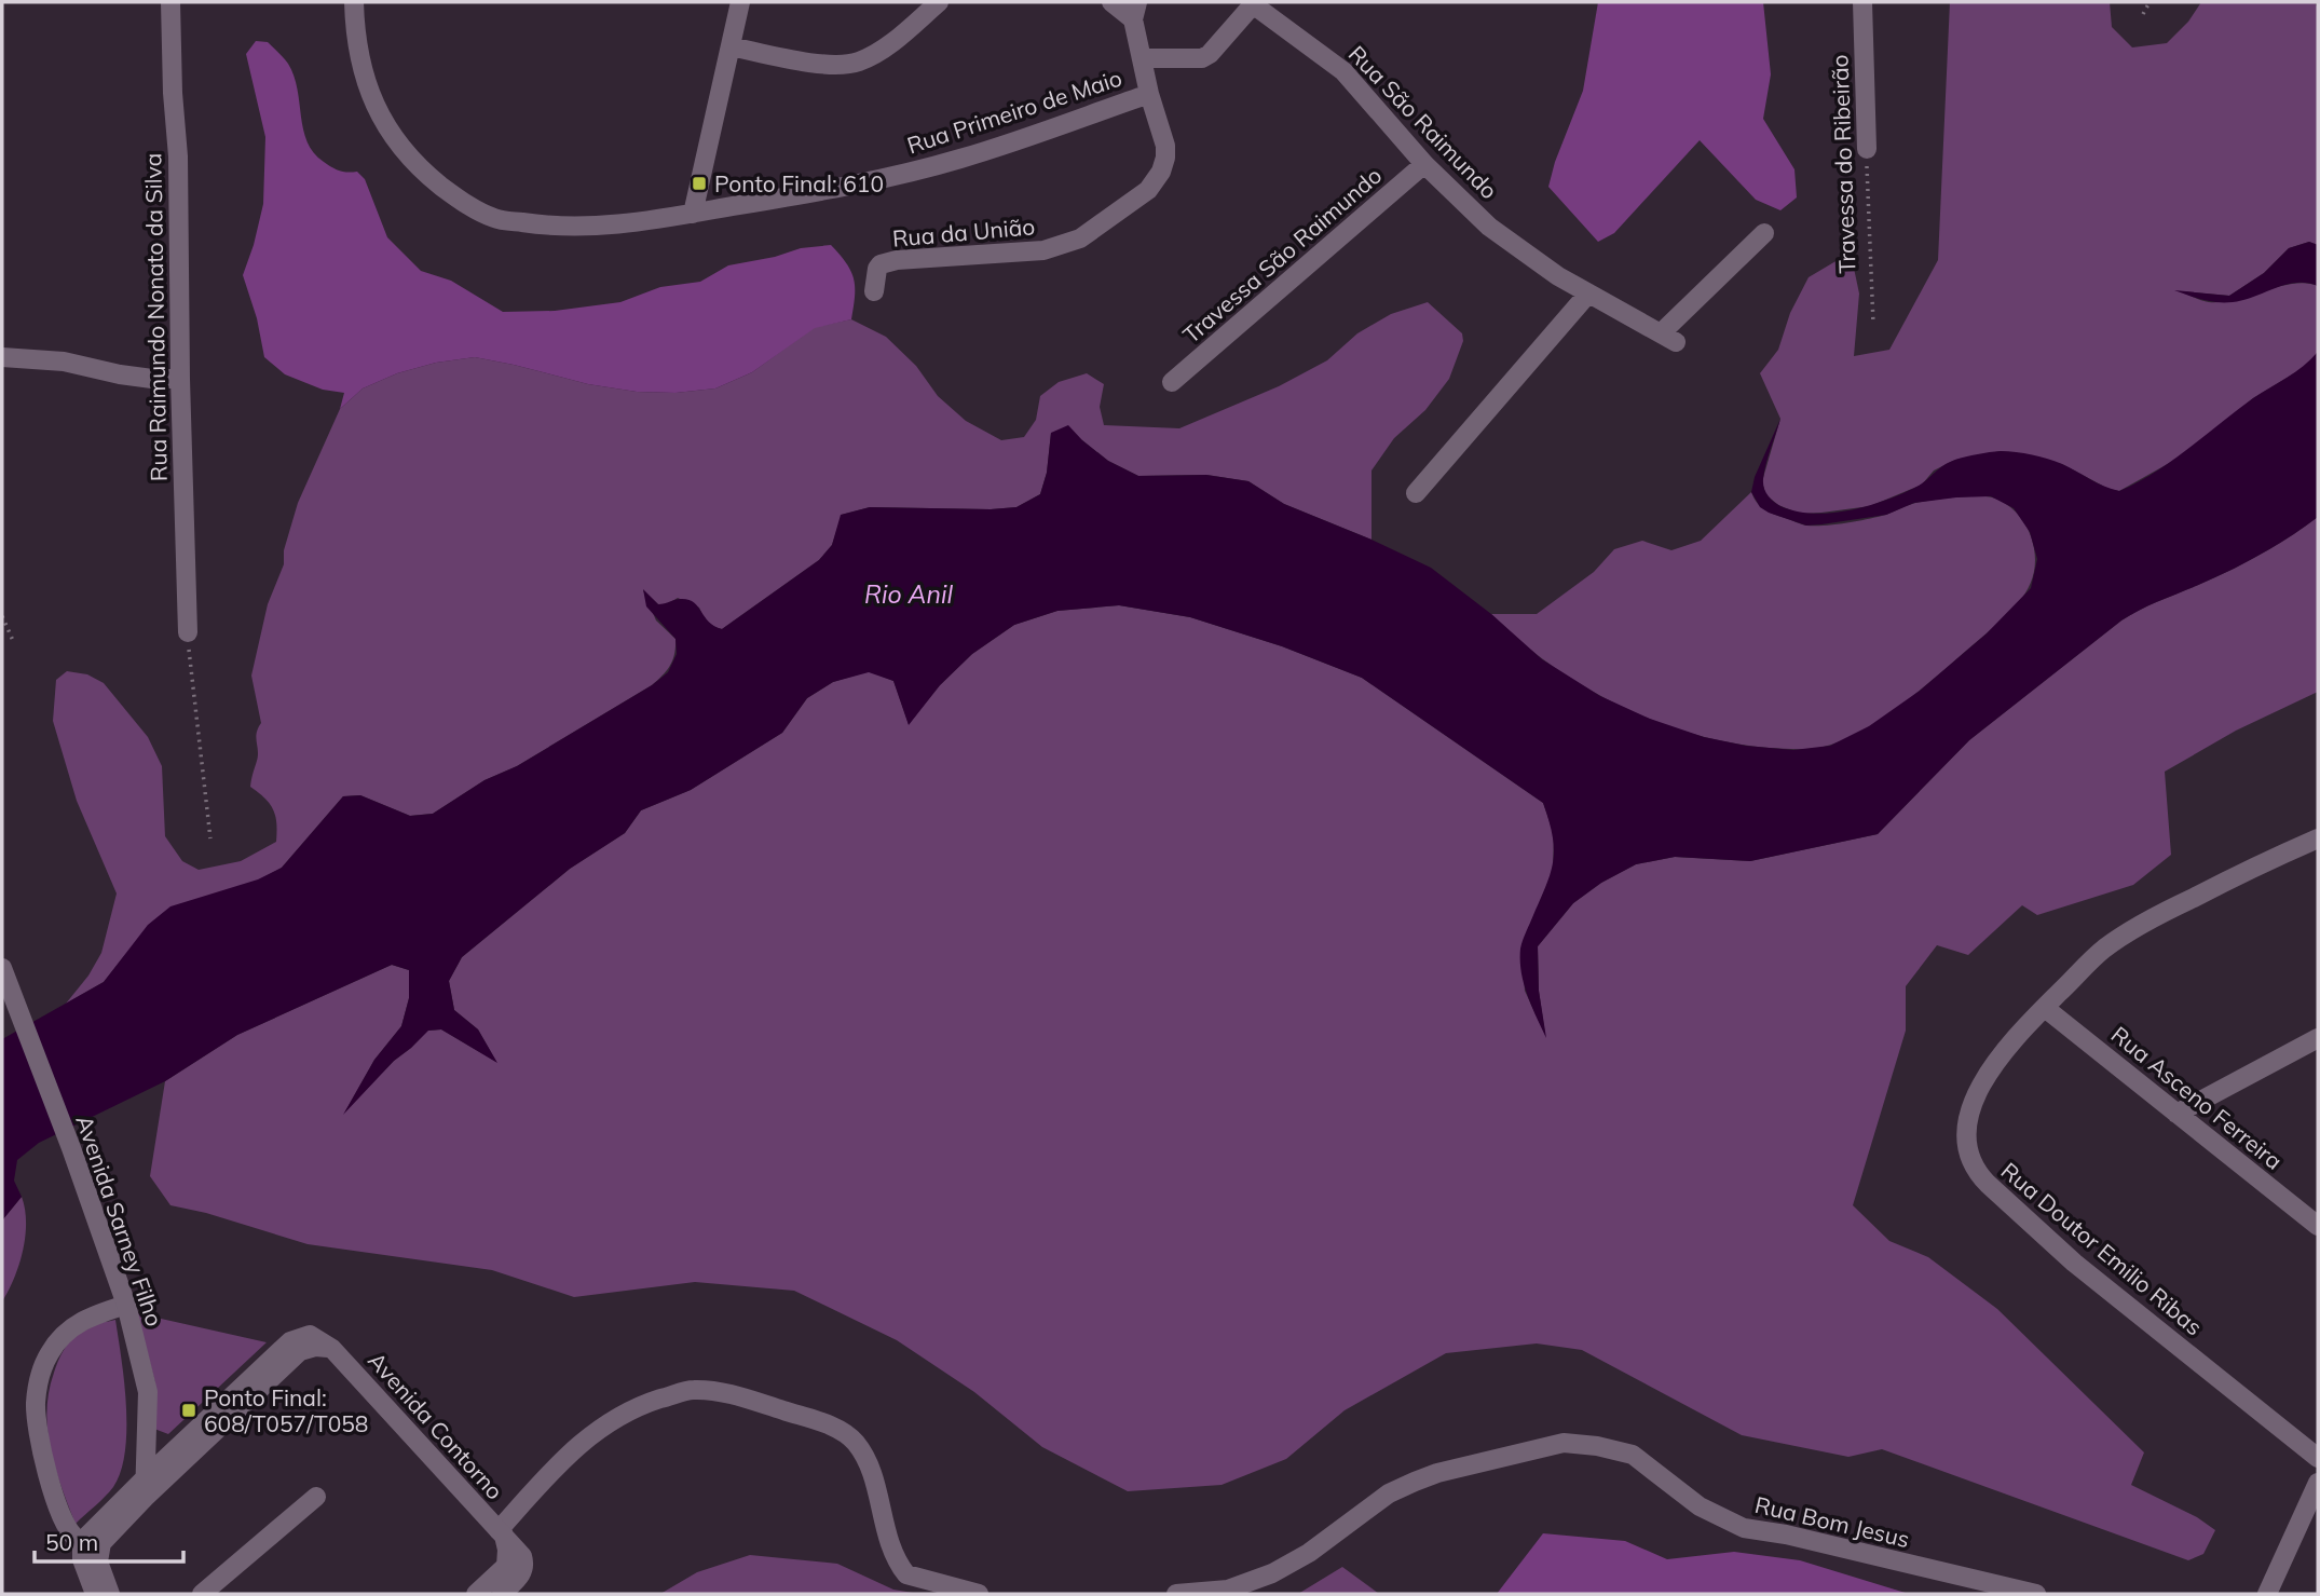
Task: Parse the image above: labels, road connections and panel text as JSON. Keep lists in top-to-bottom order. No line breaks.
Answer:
{"streets":{"street":["Rua Primeiro de Maio","Rua São Raimundo","Travessa do Ribeirão","Rua da União","Travessa São Raimundo","Rua Raimundo Nonato da Silva","Rua Asceno Ferreira","Avenida Sarney Filho","Rua Doutor Emilio Ribas","Avenida Contorno","Rua Bom Jesus"]},"crossings":[["Rua Primeiro de Maio","Rua da União"],["Rua São Raimundo","Travessa São Raimundo"],["Rua Asceno Ferreira","Rua Doutor Emilio Ribas"],["Avenida Sarney Filho","Avenida Contorno"]],"water":["Rio Anil"],"places":{"transit":["Ponto Final: 610","Ponto Final: 608/T057/T058"]},"scale_bar":"50 m"}
